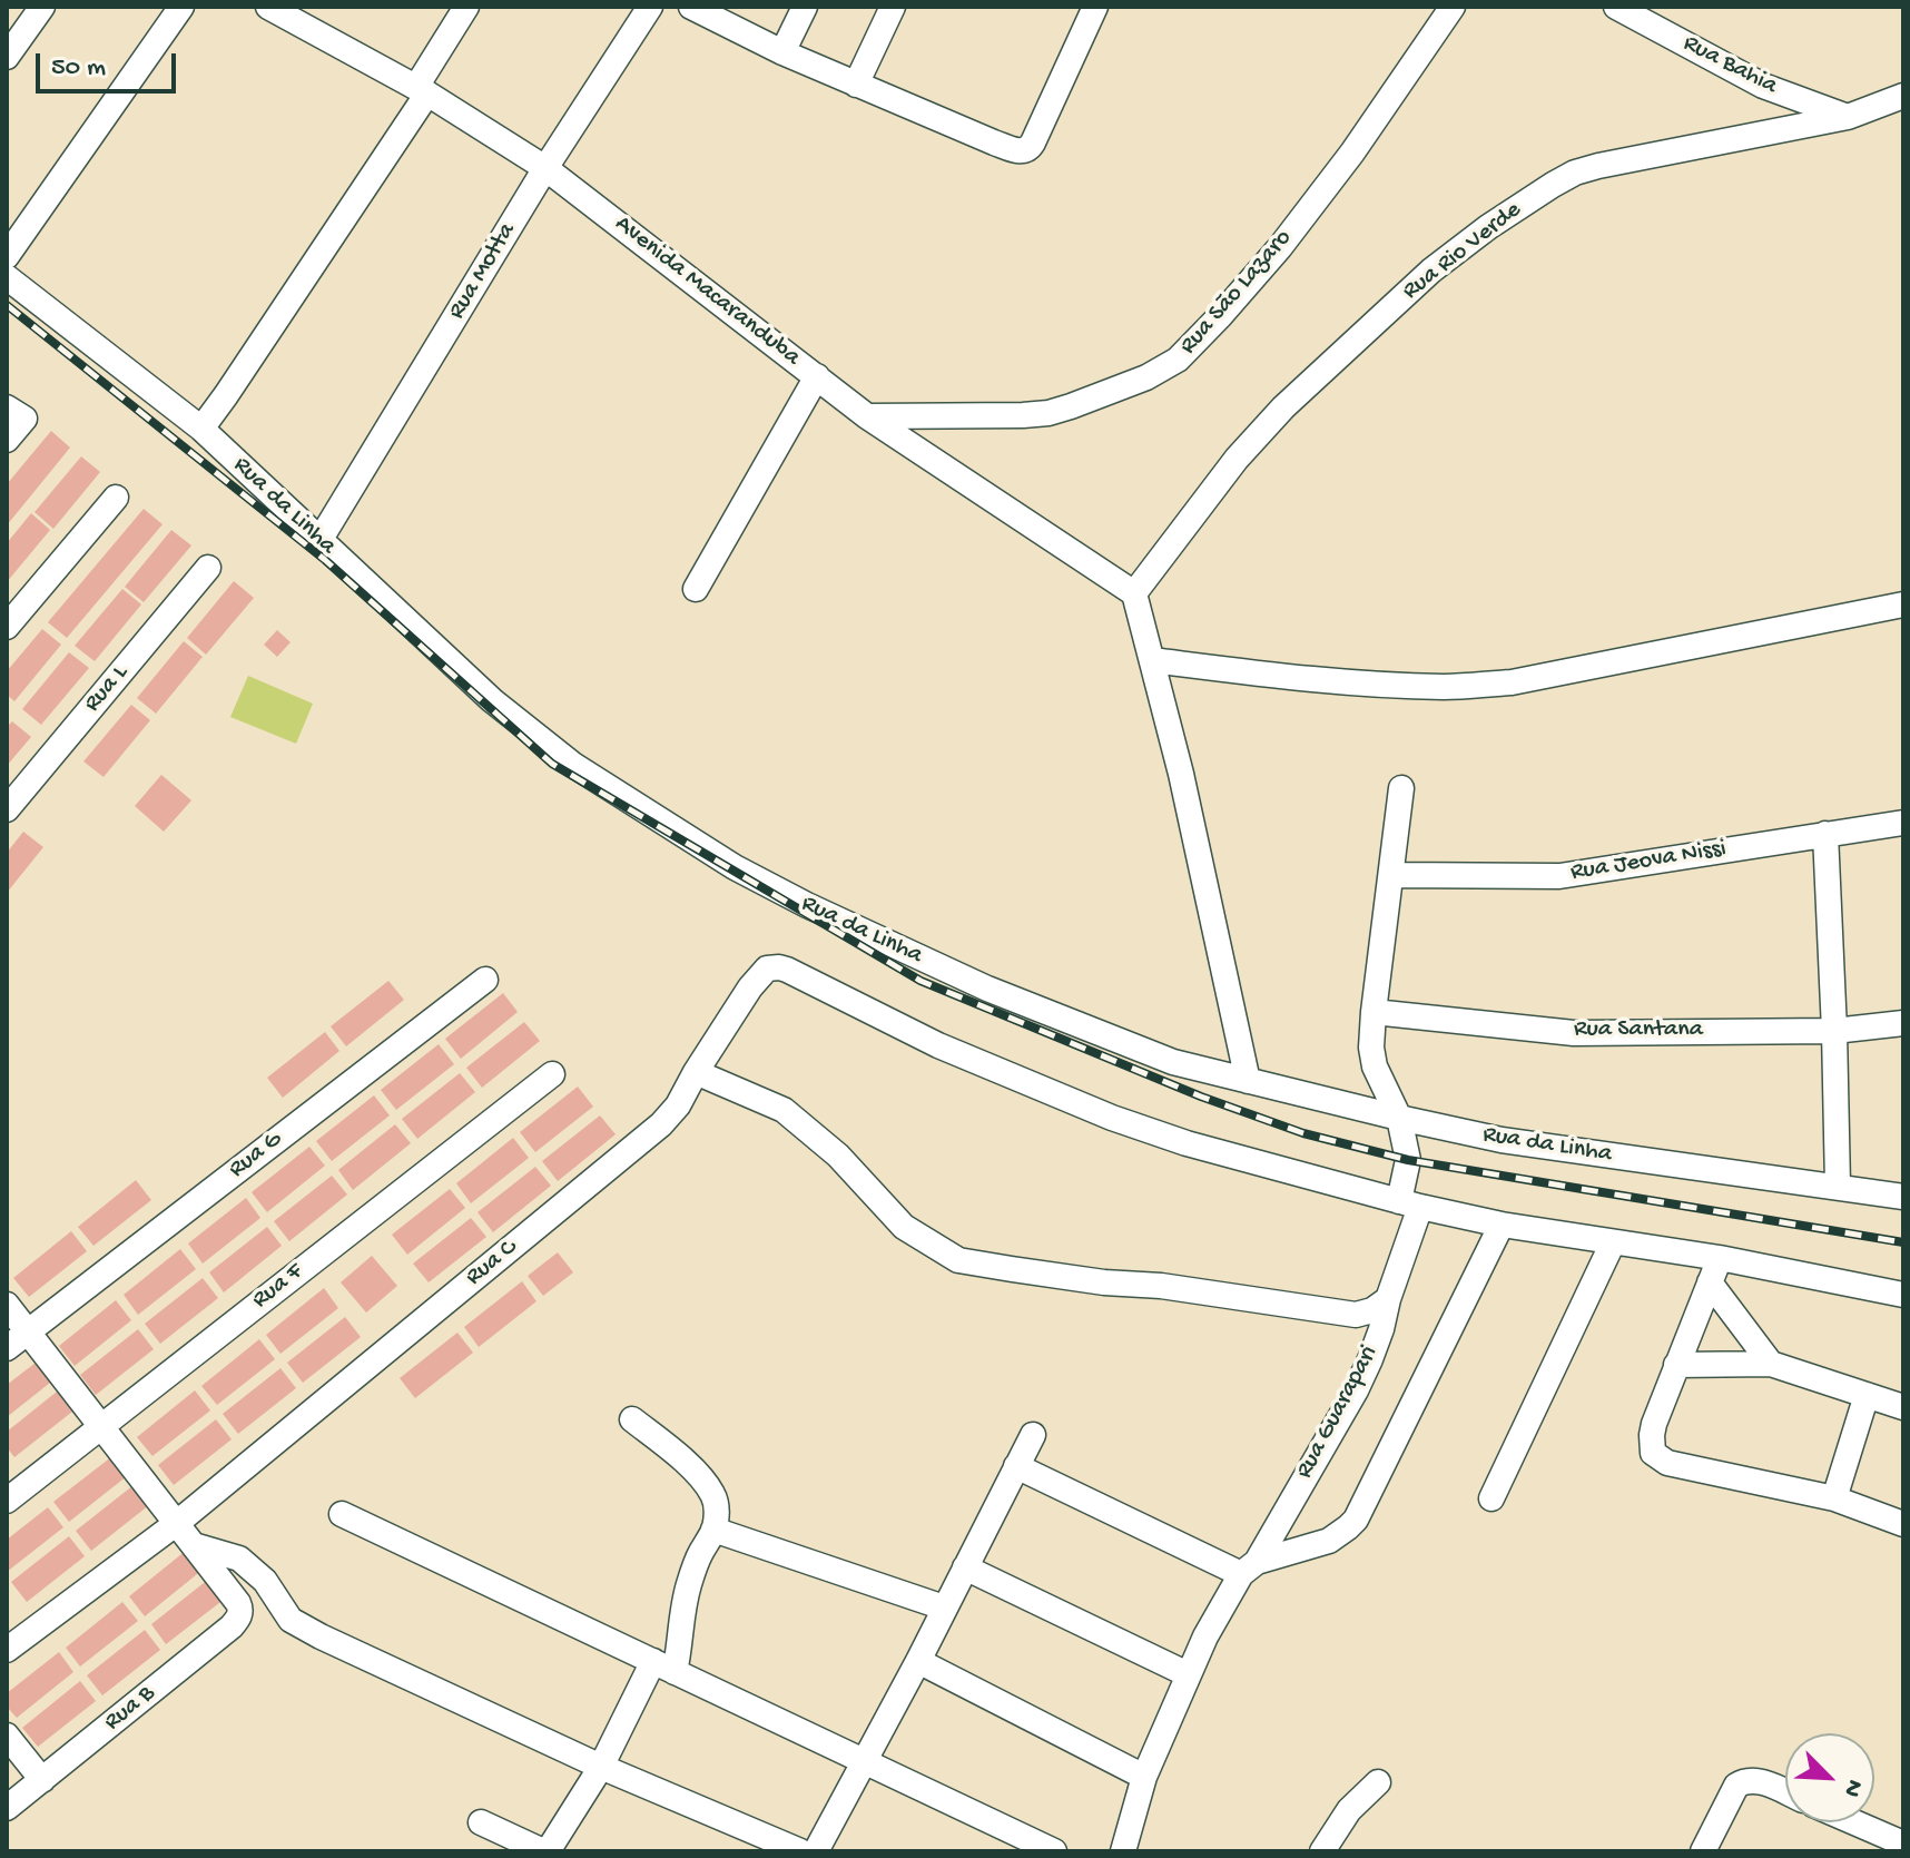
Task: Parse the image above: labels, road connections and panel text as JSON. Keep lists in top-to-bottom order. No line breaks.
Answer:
{"streets":{"street":["Rua Bahia","Rua Rio Verde","Rua Motta","Avenida Macaranduba","Rua São Lazaro","Rua da Linha","Rua L","Rua Jeova Nissi","Rua Santana","Rua G","Rua C","Rua F","Rua Guarapari","Rua B"]},"crossings":[["Rua Bahia","Rua Rio Verde"],["Rua Rio Verde","Avenida Macaranduba"],["Rua Motta","Avenida Macaranduba"],["Rua Motta","Rua da Linha"],["Avenida Macaranduba","Rua São Lazaro"],["Rua da Linha","Rua Guarapari"],["Rua Jeova Nissi","Rua Guarapari"],["Rua Santana","Rua Guarapari"],["Rua C","Rua Guarapari"]],"scale_bar":"50 m","north":"bottom right"}
